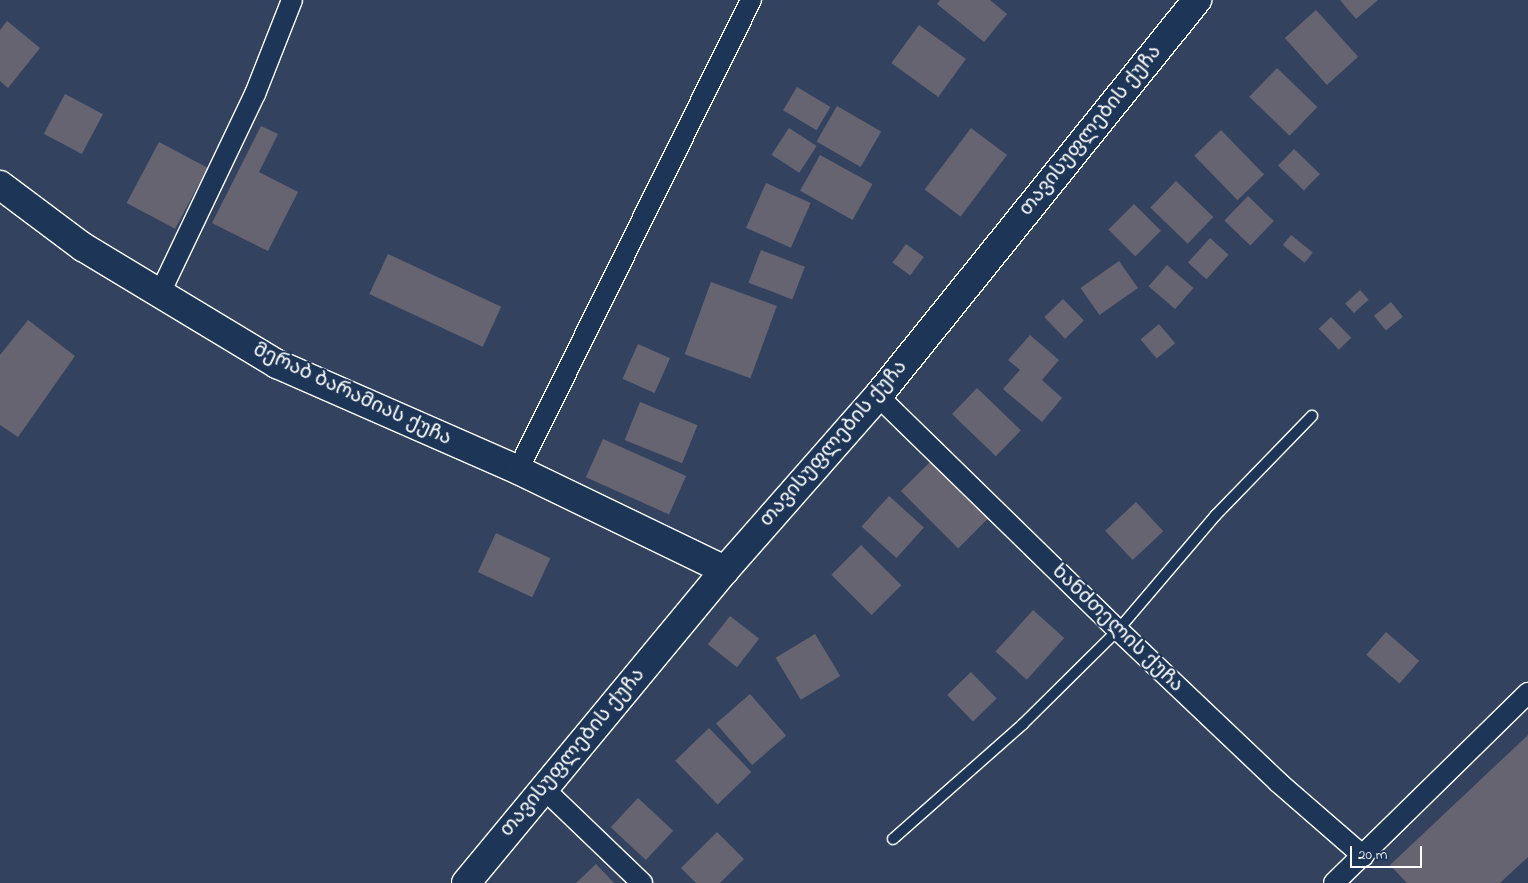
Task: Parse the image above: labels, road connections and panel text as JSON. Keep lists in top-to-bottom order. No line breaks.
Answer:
{"streets":{"main road":["თავისუფლების ქუჩა","მერაბ ბარამიას ქუჩა"],"street":["ხანძთელის ქუჩა"]},"crossings":[["თავისუფლების ქუჩა","მერაბ ბარამიას ქუჩა"],["თავისუფლების ქუჩა","ხანძთელის ქუჩა"]],"scale_bar":"20 m"}
